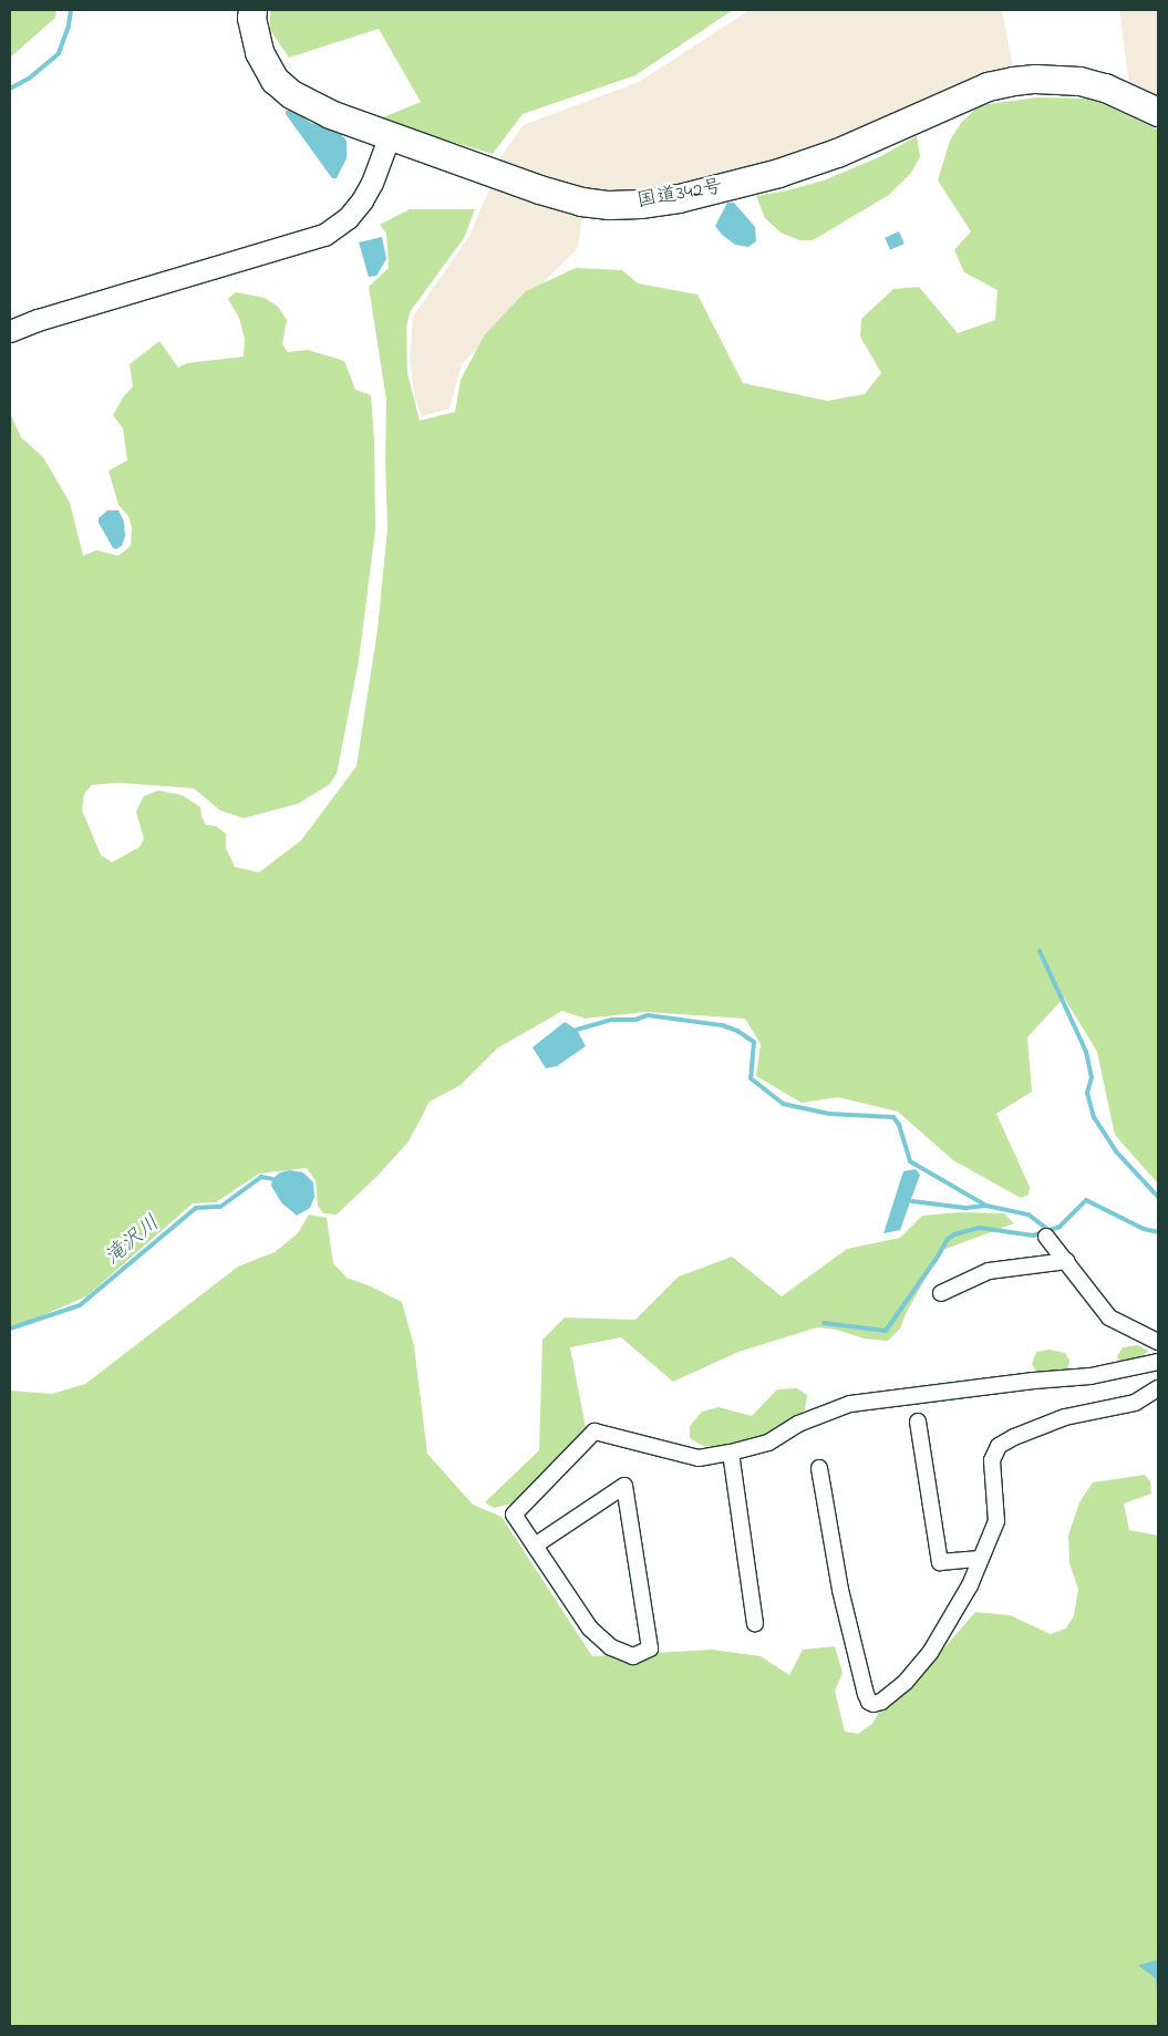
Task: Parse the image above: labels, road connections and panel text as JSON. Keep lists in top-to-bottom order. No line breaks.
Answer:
{"streets":{"highway":["国道342号"]},"water":["滝沢川"]}
